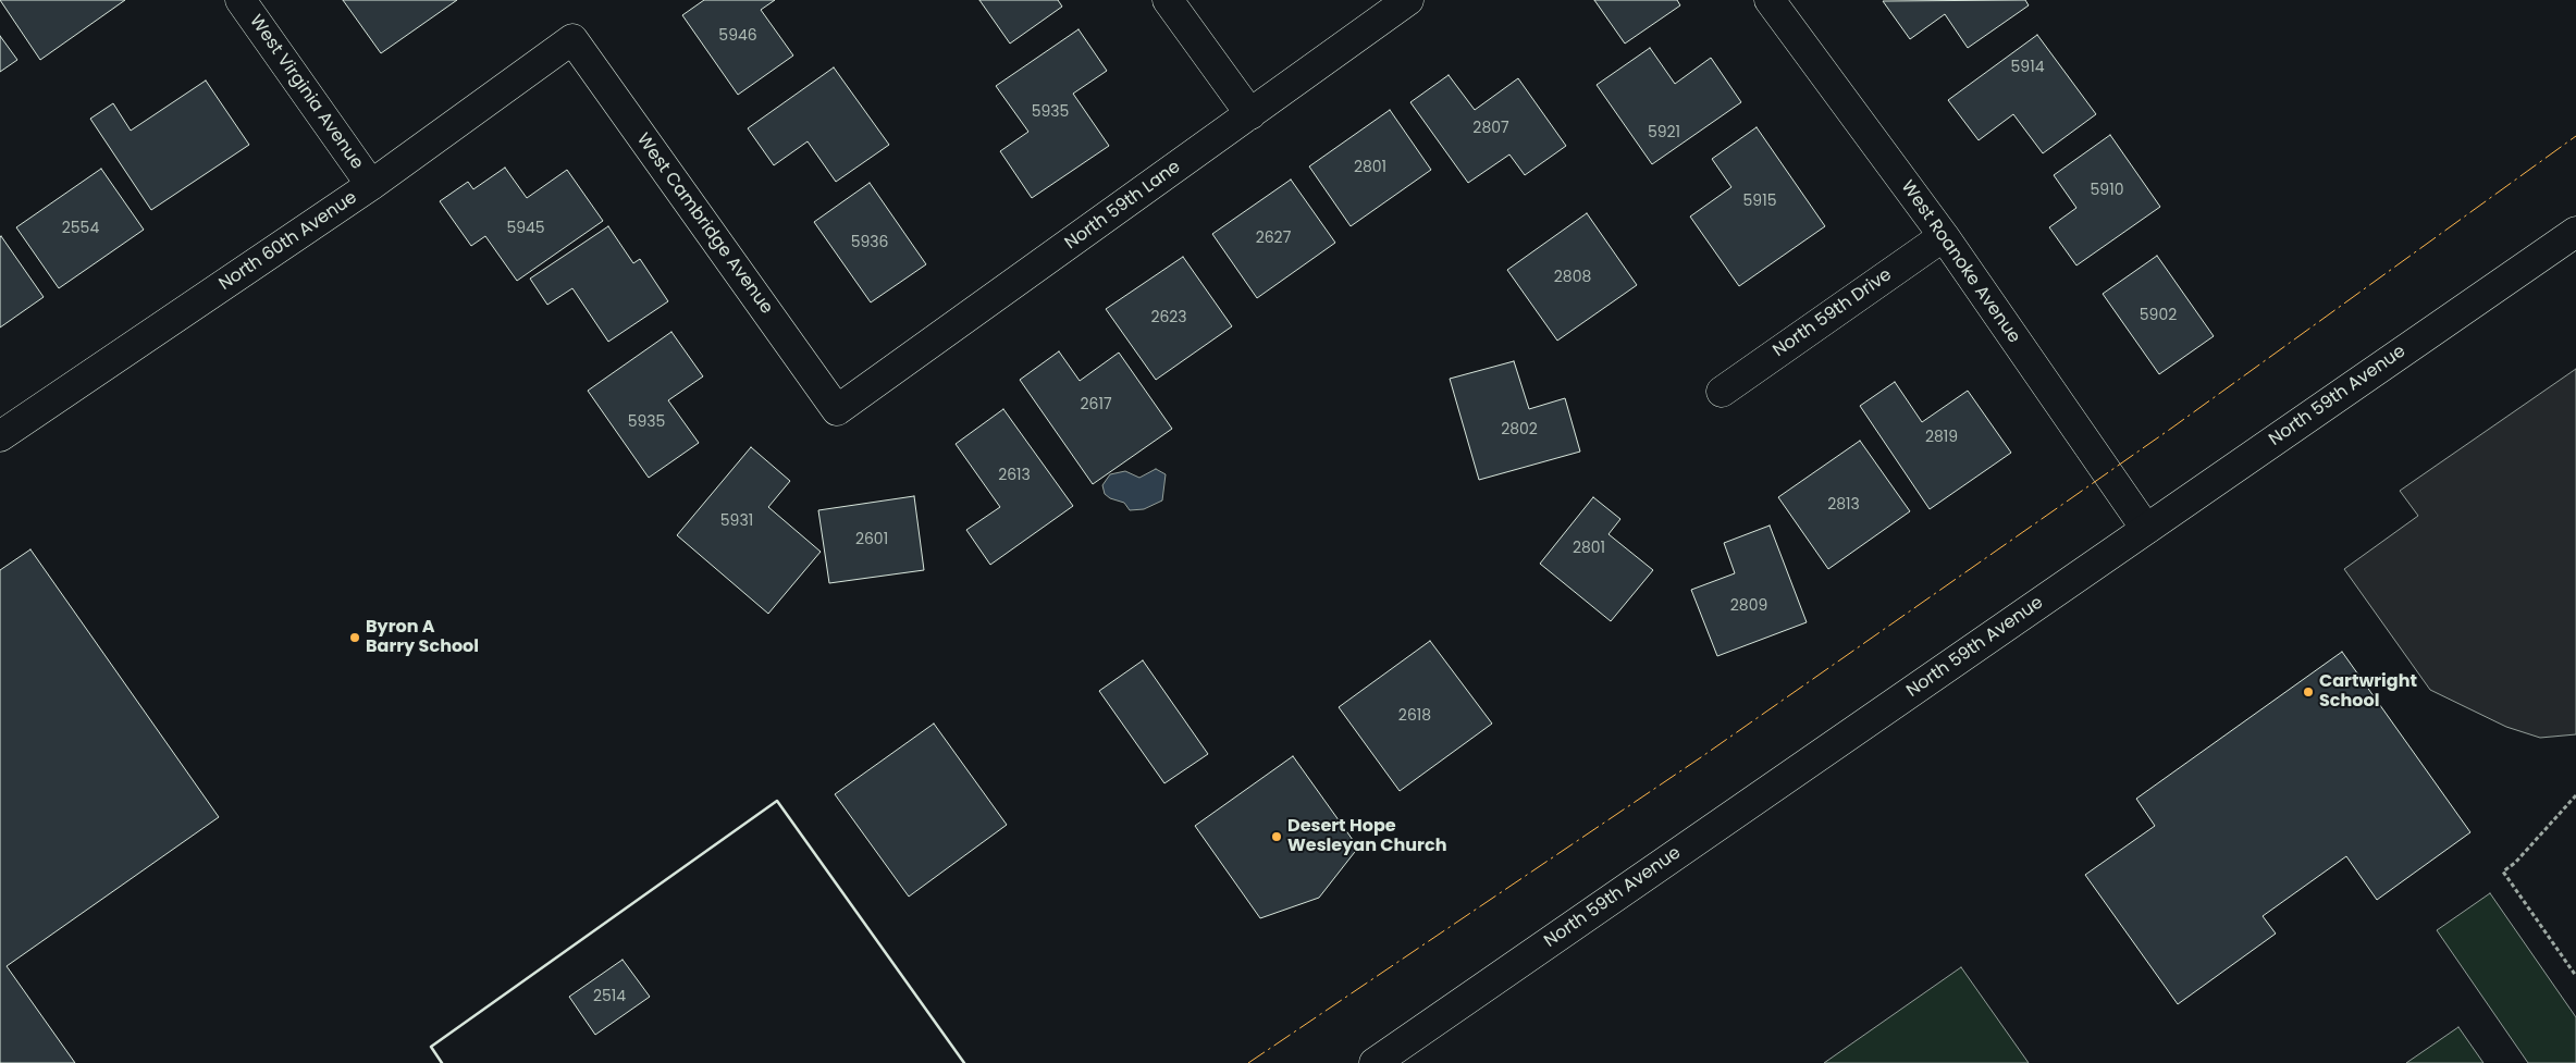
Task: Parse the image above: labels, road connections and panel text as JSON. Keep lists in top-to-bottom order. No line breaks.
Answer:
{"streets":{"street":["West Virginia Avenue","North 59th Lane","West Cambridge Avenue","North 60th Avenue","West Roanoke Avenue","North 59th Drive","North 59th Avenue"]},"crossings":[["West Virginia Avenue","North 60th Avenue"],["North 59th Lane","West Cambridge Avenue"],["West Cambridge Avenue","North 60th Avenue"],["West Roanoke Avenue","North 59th Drive"],["West Roanoke Avenue","North 59th Avenue"]],"places":["Byron A Barry School","Cartwright School","Desert Hope Wesleyan Church"],"house_numbers":["5946","5914","5935","2807","5921","2801","5910","5915","2554","5945","2627","5936","2808","5902","2623","2617","5935","2802","2819","2613","2813","5931","2601","2801","2809","2618","2514"]}
